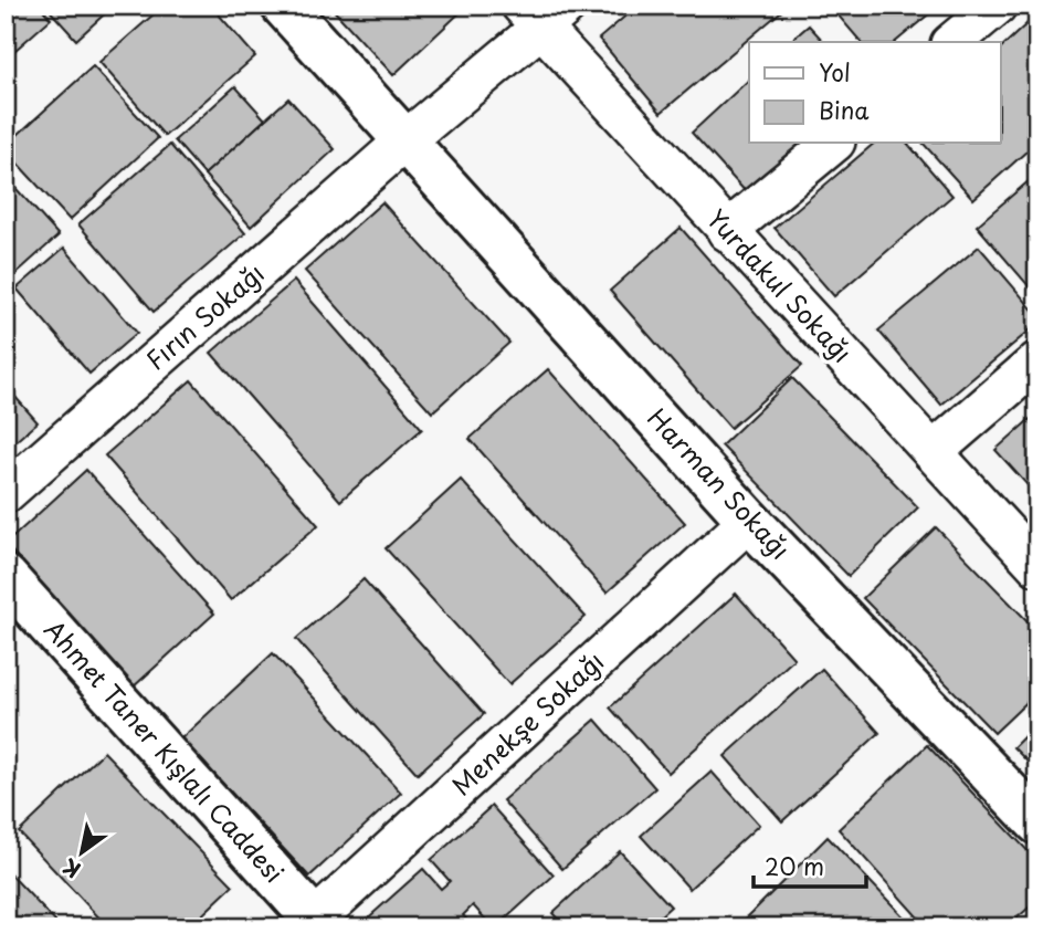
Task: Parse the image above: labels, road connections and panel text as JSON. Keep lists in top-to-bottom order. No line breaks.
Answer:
{"streets":{"street":["Yurdakul Sokağı","Fırın Sokağı","Harman Sokağı","Menekşe Sokağı","Ahmet Taner Kışlalı Caddesi"]},"crossings":[["Yurdakul Sokağı","Fırın Sokağı"],["Fırın Sokağı","Harman Sokağı"],["Harman Sokağı","Menekşe Sokağı"],["Menekşe Sokağı","Ahmet Taner Kışlalı Caddesi"]],"legend":["Yol","Bina"],"scale_bar":"20 m","north":"bottom left"}
